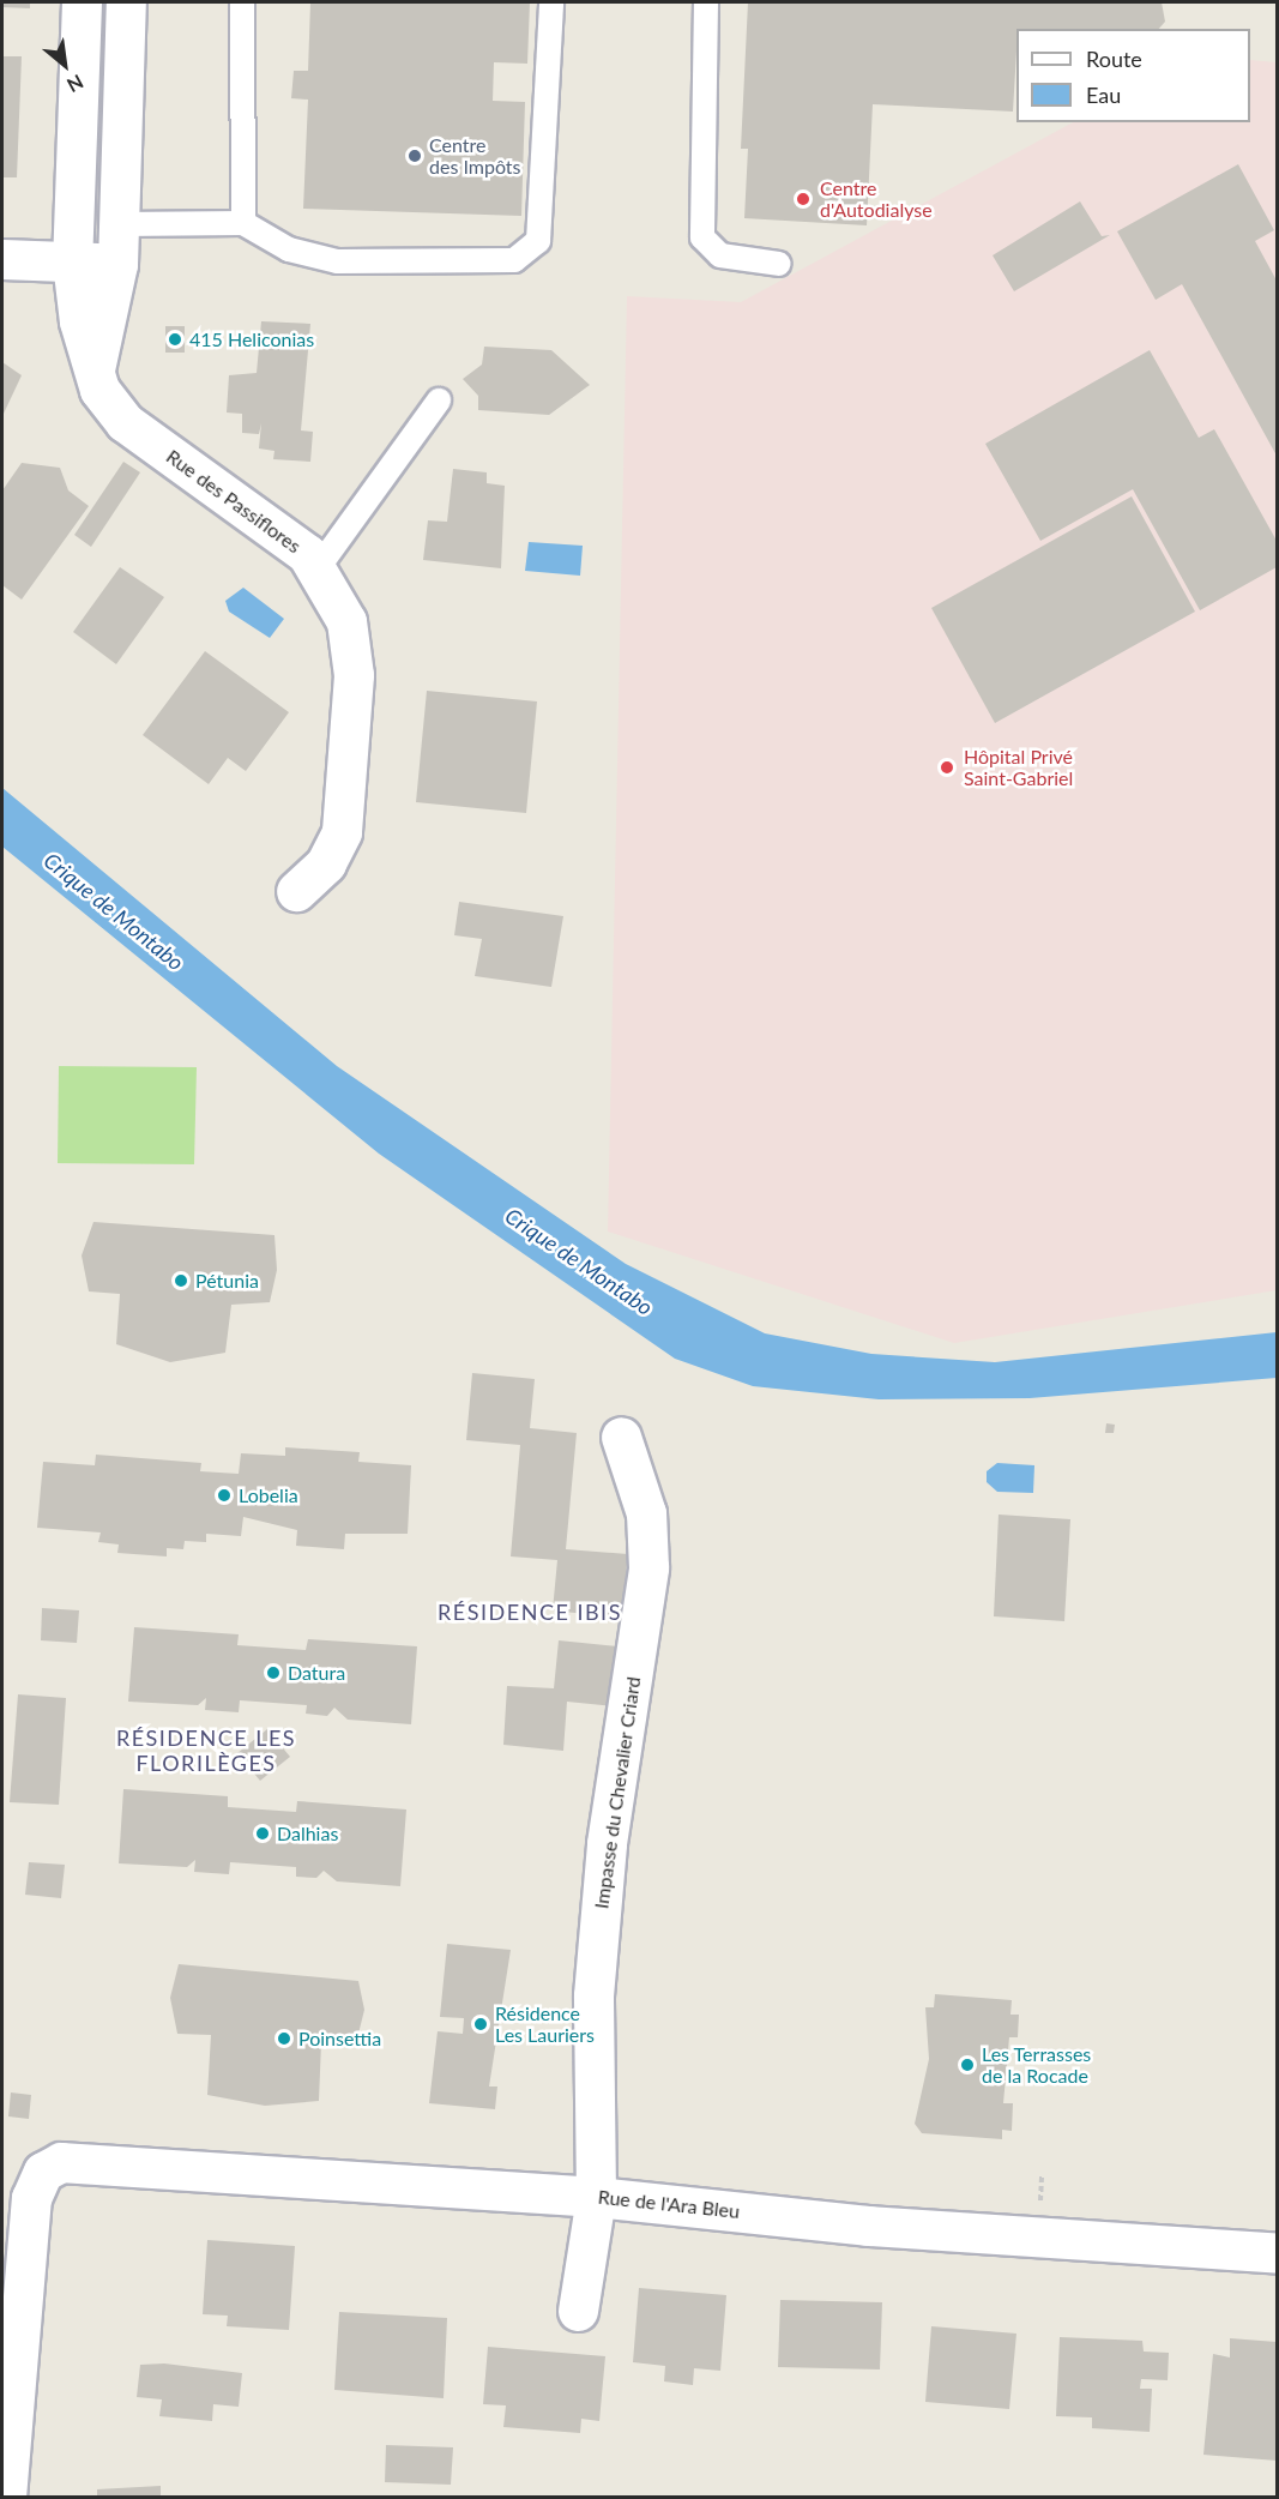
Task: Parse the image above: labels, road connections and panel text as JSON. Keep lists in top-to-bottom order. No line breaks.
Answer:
{"streets":{"street":["Rue des Passiflores","Impasse du Chevalier Criard","Rue de l'Ara Bleu"]},"crossings":[["Impasse du Chevalier Criard","Rue de l'Ara Bleu"]],"districts":["RÉSIDENCE IBIS","RÉSIDENCE LES FLORILÈGES"],"water":["Crique de Montabo"],"places":["Centre des Impôts","Centre d'Autodialyse","415 Heliconias","Hôpital Privé Saint-Gabriel","Pétunia","Lobelia","Datura","Dalhias","Résidence Les Lauriers","Poinsettia","Les Terrasses de la Rocade"],"legend":["Route","Eau"],"north":"bottom right"}
